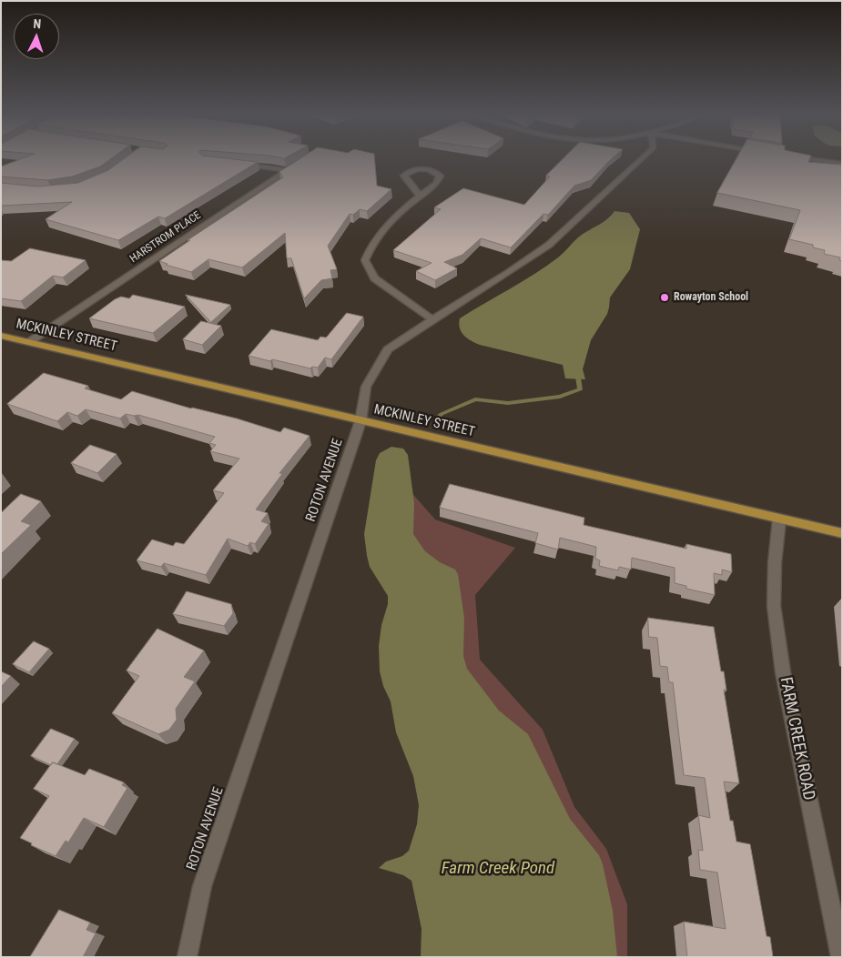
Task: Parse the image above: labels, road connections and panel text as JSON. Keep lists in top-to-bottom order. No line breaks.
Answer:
{"streets":{"main road":["MCKINLEY STREET"],"street":["HARSTROM PLACE","ROTON AVENUE","FARM CREEK ROAD"]},"crossings":[["HARSTROM PLACE","MCKINLEY STREET"],["MCKINLEY STREET","ROTON AVENUE"],["MCKINLEY STREET","FARM CREEK ROAD"]],"water":["Farm Creek Pond"],"places":["Rowayton School"],"north":"top"}
